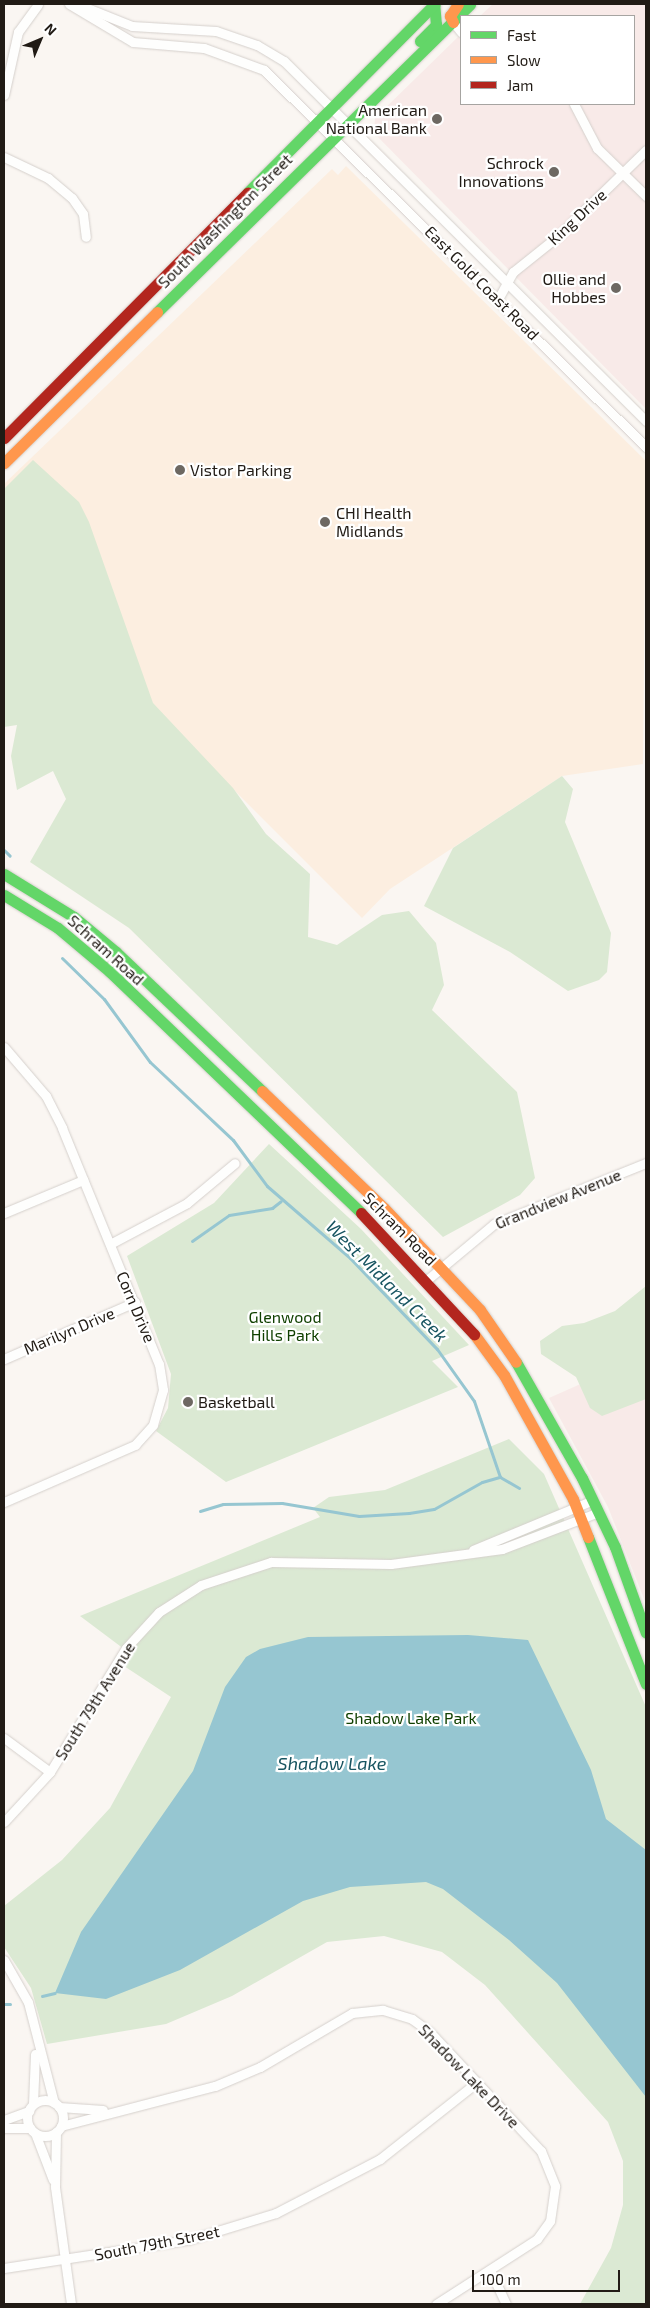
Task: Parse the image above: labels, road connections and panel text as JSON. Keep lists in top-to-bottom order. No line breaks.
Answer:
{"streets":{"main road":["South Washington Street","Schram Road"],"street":["King Drive","East Gold Coast Road","Grandview Avenue","Corn Drive","Marilyn Drive","South 79th Avenue","Shadow Lake Drive","South 79th Street"]},"crossings":[["King Drive","East Gold Coast Road"],["South Washington Street","East Gold Coast Road"],["Schram Road","Grandview Avenue"],["Schram Road","South 79th Avenue"],["Corn Drive","Marilyn Drive"],["Shadow Lake Drive","South 79th Street"]],"water":["West Midland Creek","Shadow Lake"],"parks":["Glenwood Hills Park","Shadow Lake Park"],"places":["American National Bank","Schrock Innovations","Ollie and Hobbes","Vistor Parking","CHI Health Midlands","Basketball"],"legend":["Fast","Slow","Jam"],"scale_bar":"100 m","north":"top right"}
